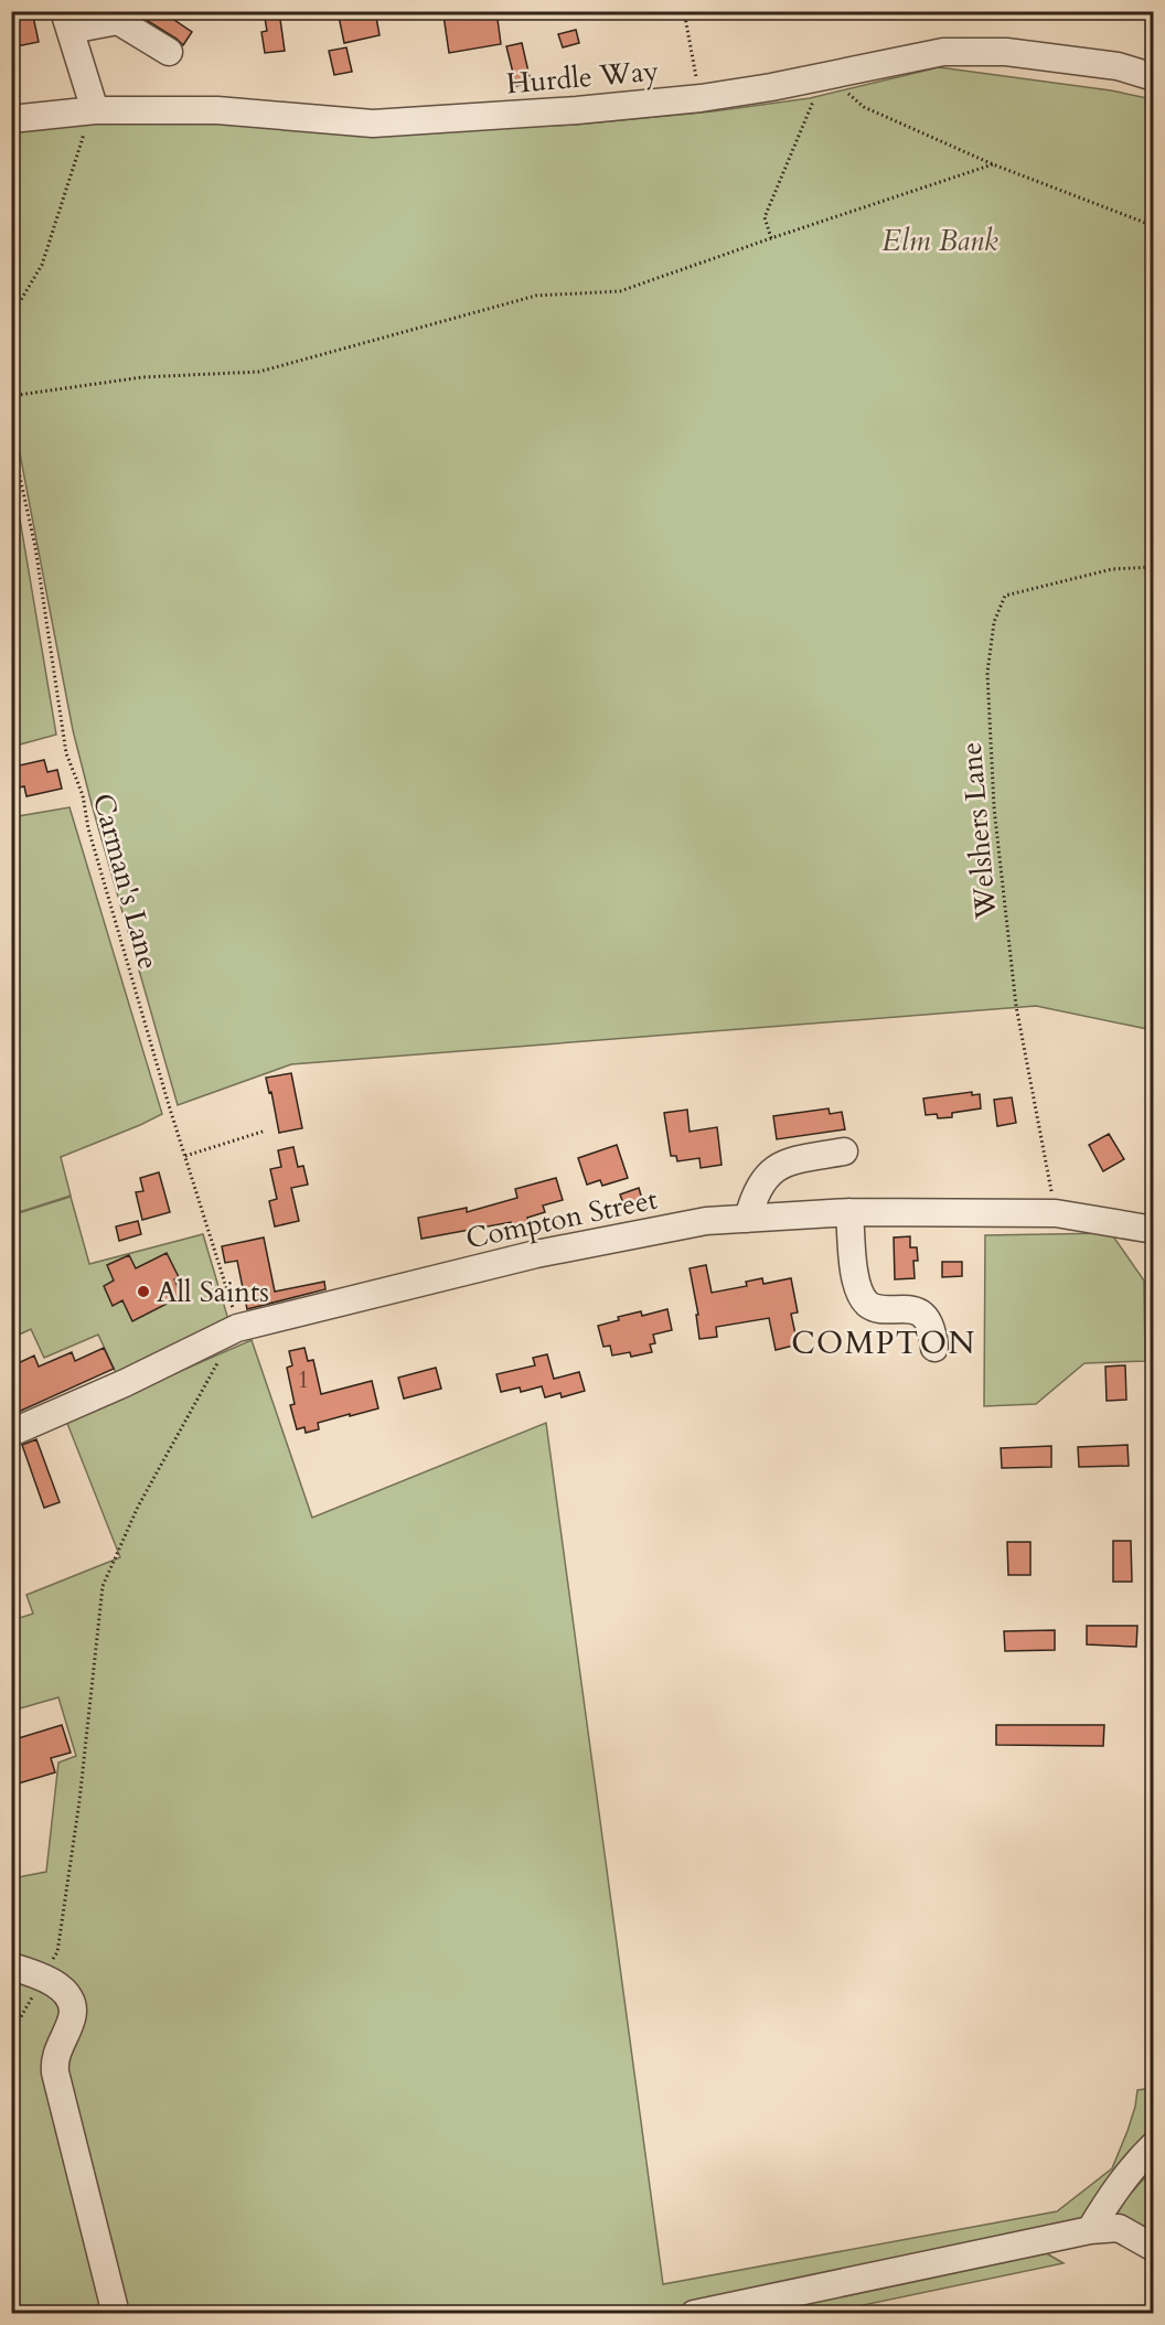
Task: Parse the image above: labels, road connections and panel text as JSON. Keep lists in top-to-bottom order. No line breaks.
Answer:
{"streets":{"street":["Hurdle Way","Compton Street"],"path":["Welshers Lane","Carman's Lane"]},"crossings":[["Welshers Lane","Compton Street"],["Carman's Lane","Compton Street"]],"districts":["COMPTON"],"parks":["Elm Bank"],"places":["All Saints"],"house_numbers":["1"]}
